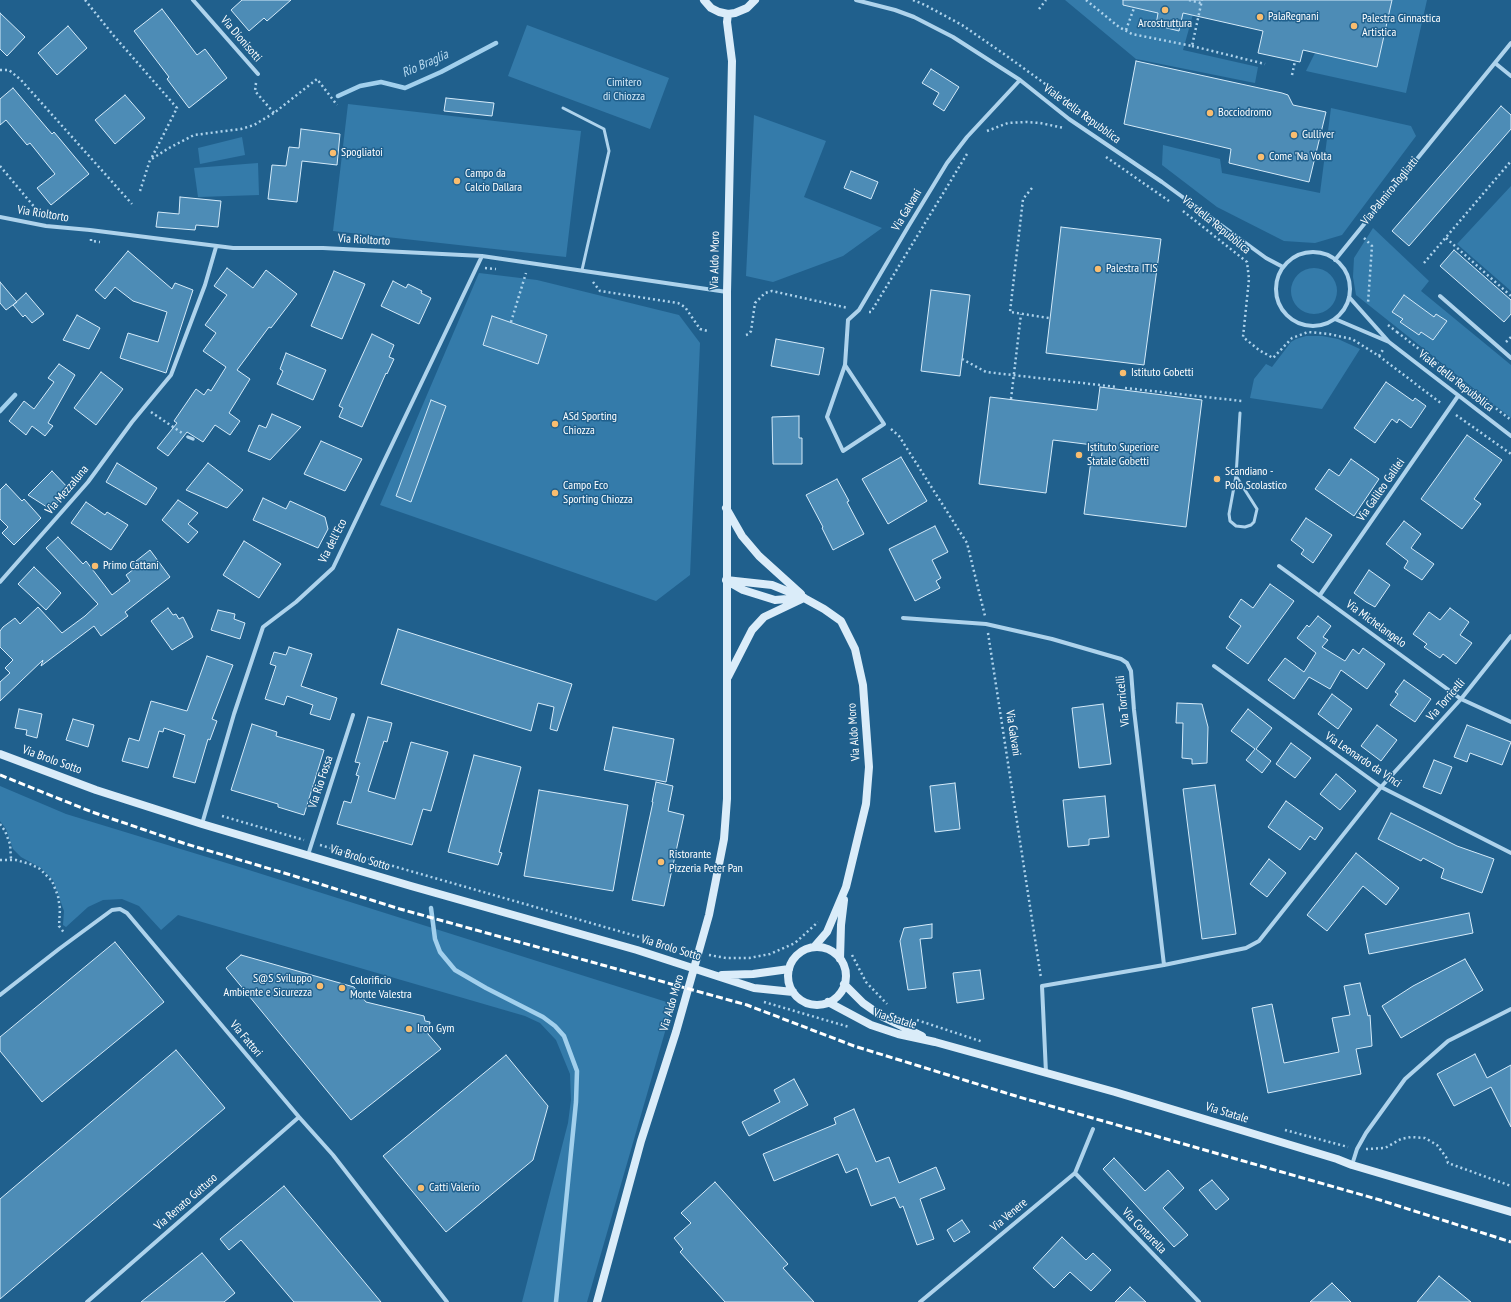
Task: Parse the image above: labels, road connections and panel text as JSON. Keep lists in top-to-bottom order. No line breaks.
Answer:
{"streets":{"main road":["Via Aldo Moro","Via Brolo Sotto","Via Statale"],"street":["Via Dionisotti","Viale della Repubblica","Via Palmiro Togliatti","Via Galvani","Via Rioltorto","Via Mezzaluna","Via Galileo Galilei","Via dell'Eco","Via Michelangelo","Via Torricelli","Via Leonardo da Vinci","Via Rio Fossa","Via Fattori","Via Renato Guttuso","Via Venere","Via Contarella"],"path":["Via della Repubblica"]},"crossings":[["Viale della Repubblica","Via Palmiro Togliatti"],["Viale della Repubblica","Via Galvani"],["Viale della Repubblica","Via Galileo Galilei"],["Via Galvani","Via Torricelli"],["Via Rioltorto","Via Aldo Moro"],["Via Rioltorto","Via Mezzaluna"],["Via Rioltorto","Via dell'Eco"],["Via della Repubblica","Via Galileo Galilei"],["Via Aldo Moro","Via Brolo Sotto"],["Via Aldo Moro","Via Statale"],["Via Galileo Galilei","Via Michelangelo"],["Via dell'Eco","Via Brolo Sotto"],["Via Michelangelo","Via Torricelli"],["Via Torricelli","Via Leonardo da Vinci"],["Via Brolo Sotto","Via Rio Fossa"],["Via Brolo Sotto","Via Statale"],["Via Fattori","Via Renato Guttuso"],["Via Venere","Via Contarella"]],"water":["Rio Braglia"],"parks":["Cimitero di Chiozza"],"places":["Arcostruttura","PalaRegnani","Palestra Ginnastica Artistica","Bocciodromo","Gulliver","Spogliatoi","Come 'Na Volta","Campo da Calcio Dallara","Palestra ITIS","Istituto Gobetti","ASd Sporting Chiozza","Istituto Superiore Statale Gobetti","Scandiano - Polo Scolastico","Campo Eco Sporting Chiozza","Primo Cattani","Ristorante Pizzeria Peter Pan","S@S Sviluppo Ambiente e Sicurezza","Colorificio Monte Valestra","Iron Gym","Catti Valerio"]}
